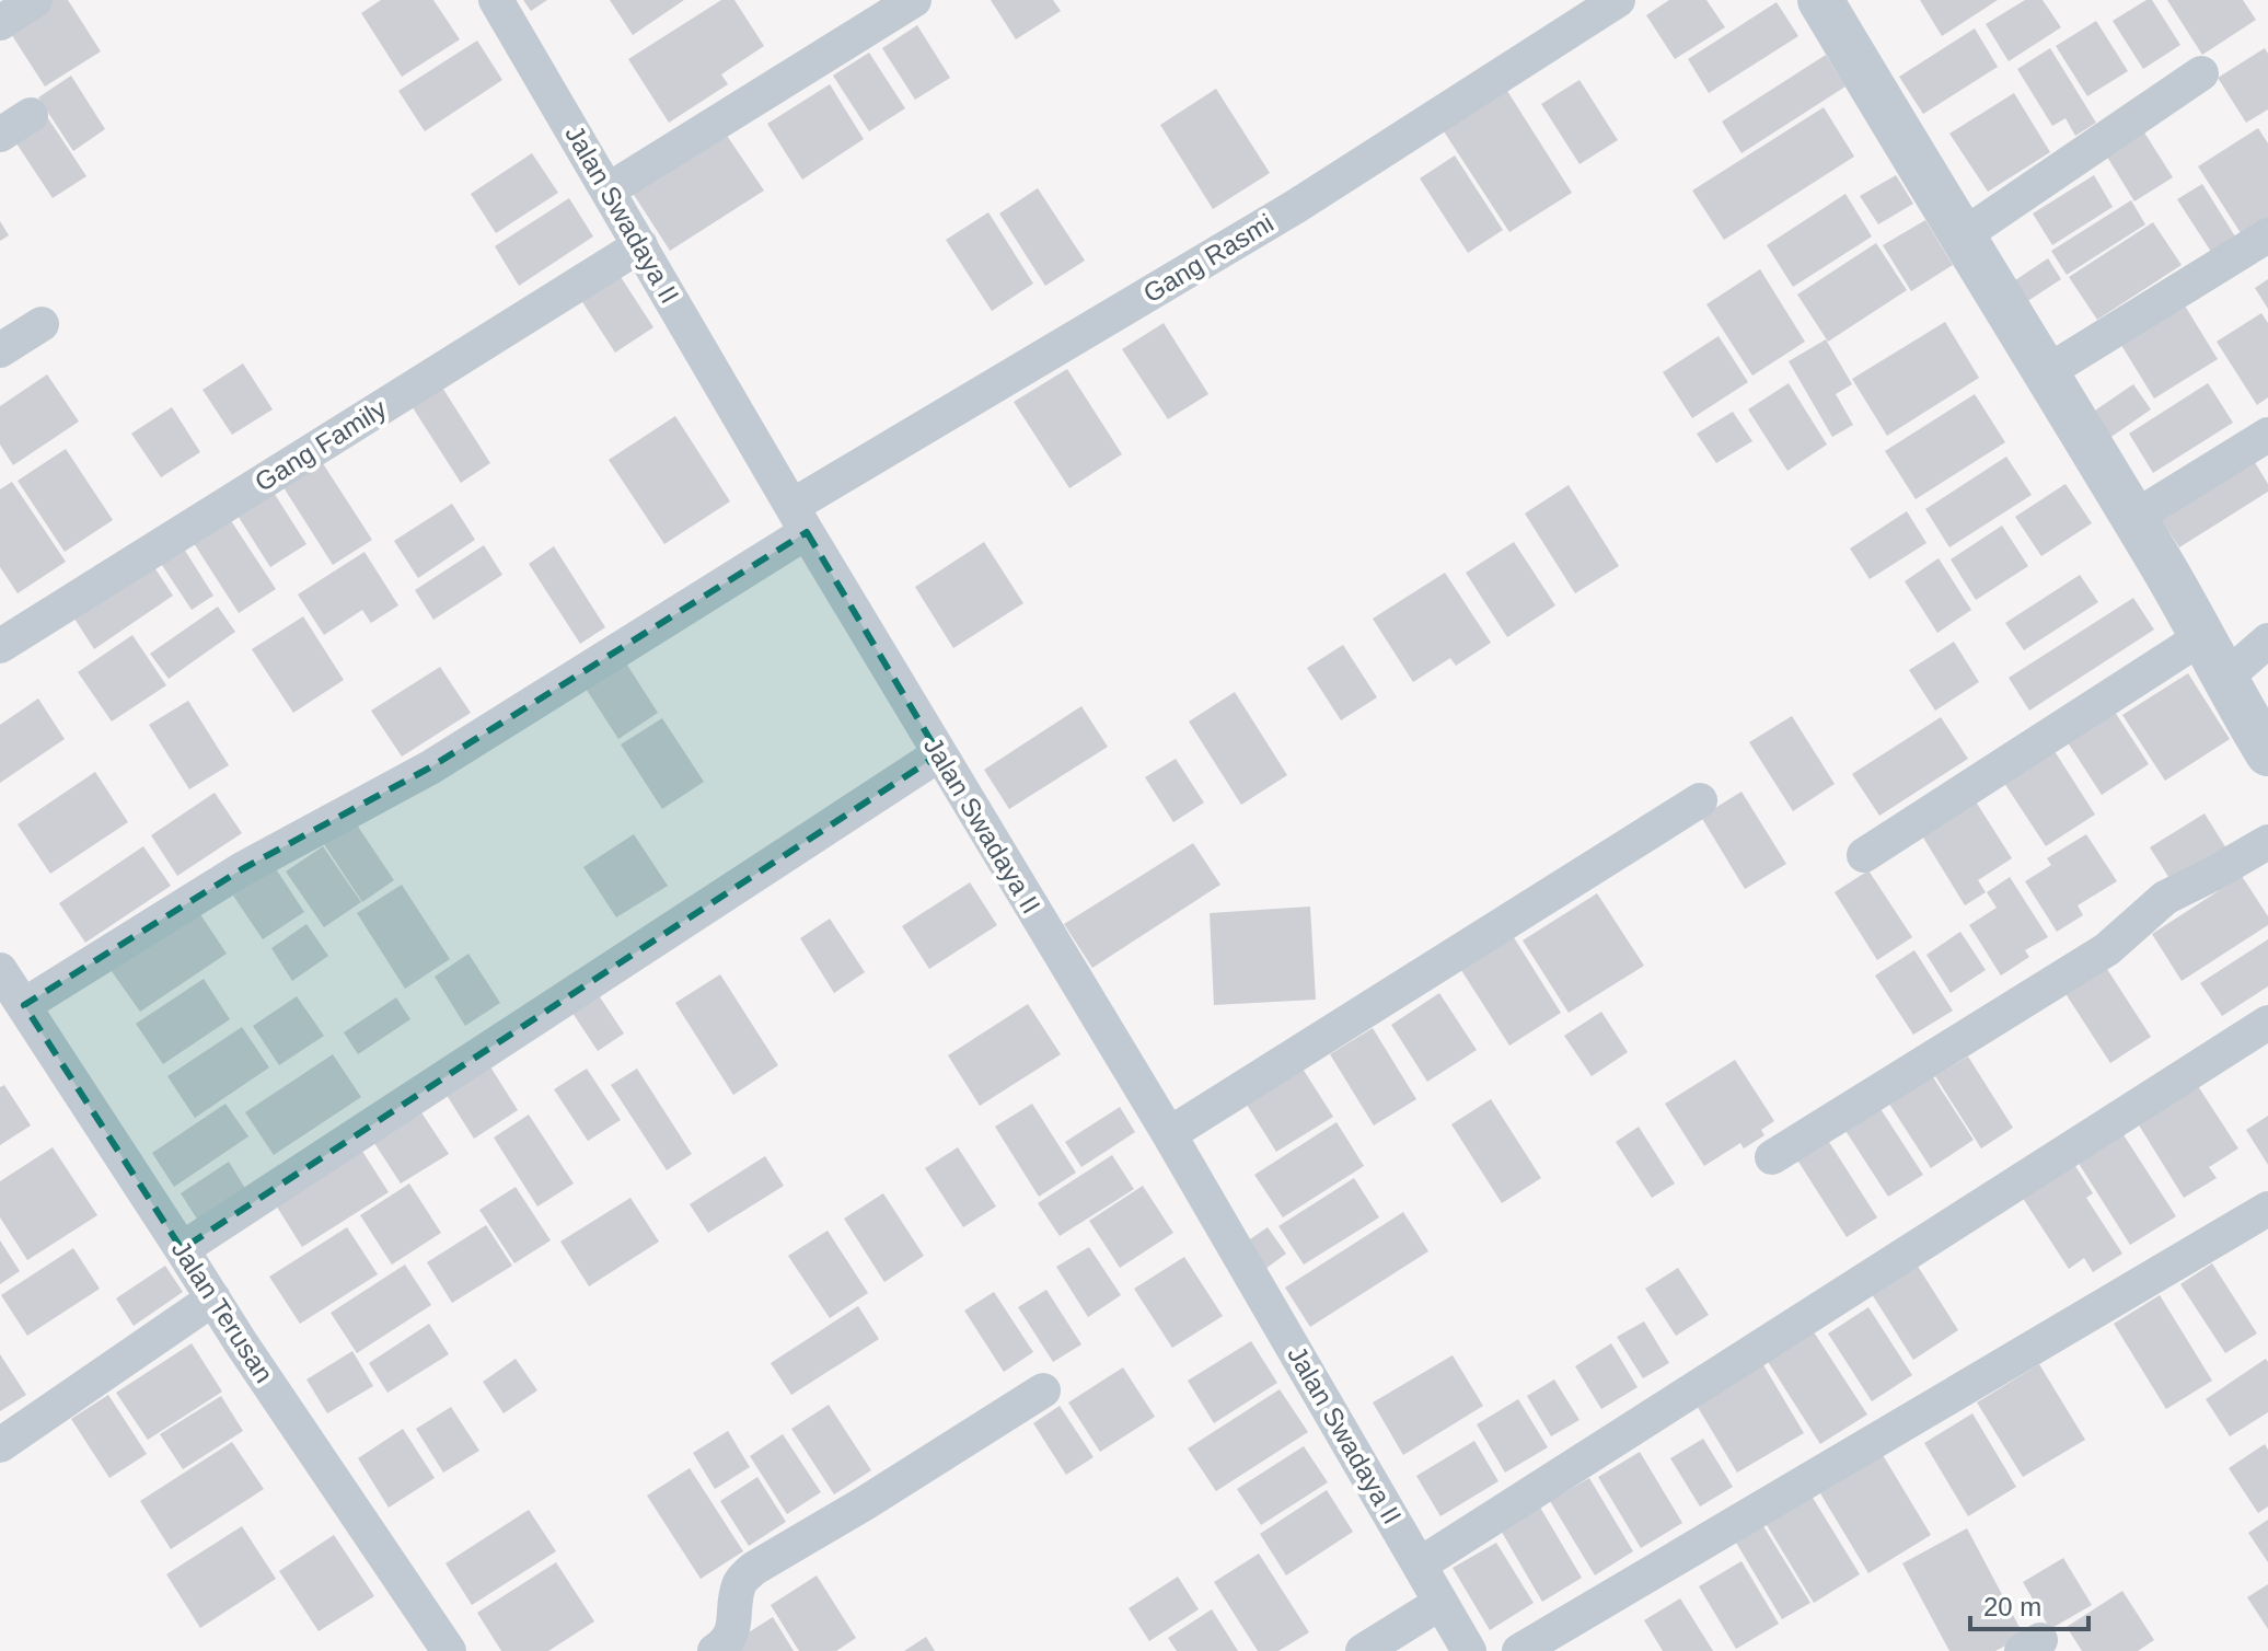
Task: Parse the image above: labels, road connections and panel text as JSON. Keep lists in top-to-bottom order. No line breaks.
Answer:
{"streets":{"street":["Jalan Swadaya II","Gang Rasmi","Gang Family","Jalan Terusan"]},"crossings":[["Jalan Swadaya II","Gang Rasmi"],["Jalan Swadaya II","Gang Family"],["Gang Rasmi","Jalan Terusan"]],"scale_bar":"20 m"}
